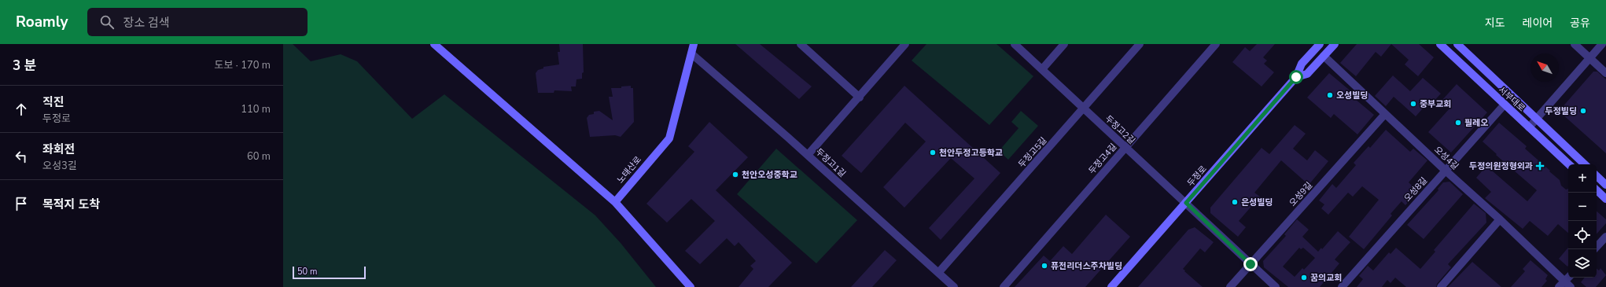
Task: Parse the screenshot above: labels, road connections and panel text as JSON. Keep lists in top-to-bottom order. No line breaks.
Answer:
{"streets":{"street":["서부대로","두정고2길","두정고5길","오성4길","두정고4길","두정고1길","노태산로","두정로","오성8길","오성9길"]},"crossings":[["서부대로","오성8길"],["두정고2길","두정고5길"],["두정고2길","두정고4길"],["두정고2길","두정로"],["두정고2길","오성9길"],["두정고5길","두정고1길"],["오성4길","두정로"],["오성4길","오성8길"],["오성4길","오성9길"],["두정고1길","노태산로"]],"places":{"other":["오성빌딩","중부교회","두정빌딩","필레오","천안두정고등학교","천안오성중학교","은성빌딩","퓨전리더스주차빌딩","꿈의교회"],"health":["두정의원정형외과"]},"scale_bar":"50 m","north":"top left","page":{"header":"Roamly","search":"장소 검색","nav":["지도","레이어","공유"],"heading":["3 분","도보 · 170 m"],"list":[["직진","두정로","110 m"],["좌회전","오성3길","60 m"],"목적지 도착"],"map_buttons":["+","−"],"scale":"50 m"}}
